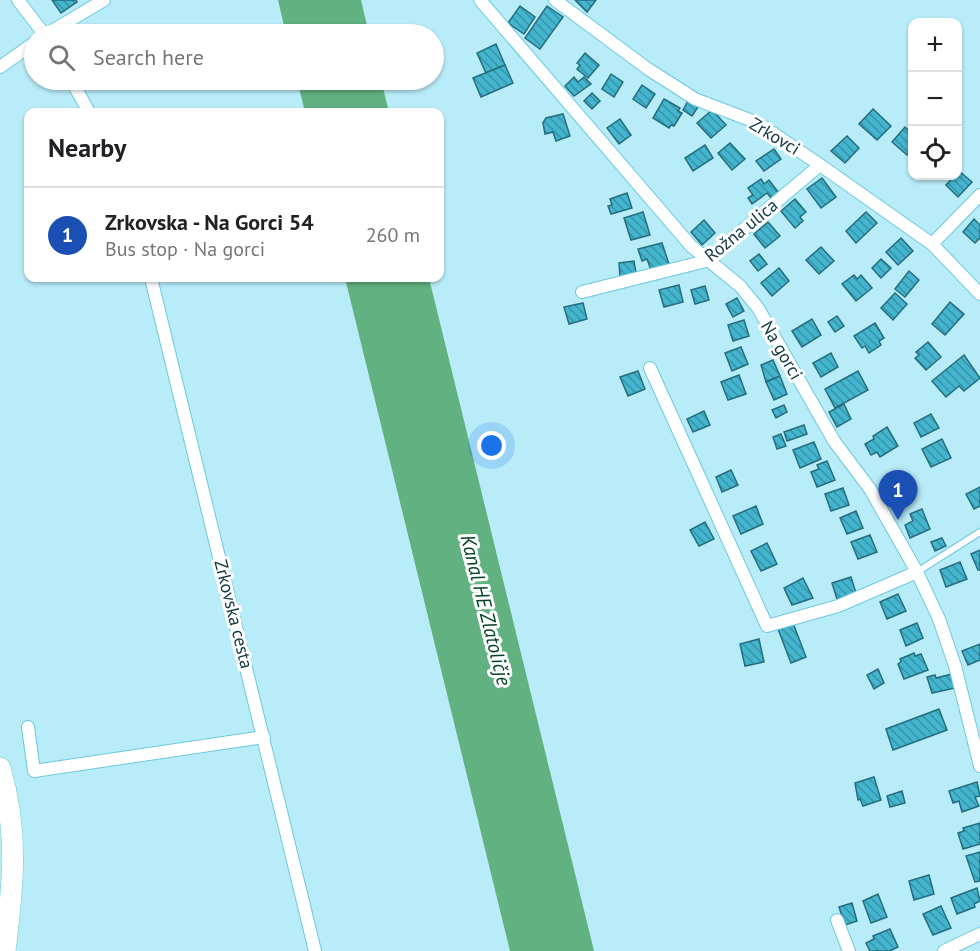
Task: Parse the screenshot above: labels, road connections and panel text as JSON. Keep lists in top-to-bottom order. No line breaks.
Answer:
{"streets":{"street":["Zrkovci","Rožna ulica","Na gorci","Zrkovska cesta"]},"crossings":[["Zrkovci","Rožna ulica"],["Rožna ulica","Na gorci"]],"water":["Kanal HE Zlatoličje"],"page":{"map_buttons":["+","−"],"search":"Search here","heading":"Nearby","list":[{"mark":"1","name":"Zrkovska - Na Gorci 54","note":"Bus stop · Na gorci","value":"260 m"}],"pins":"1"}}
